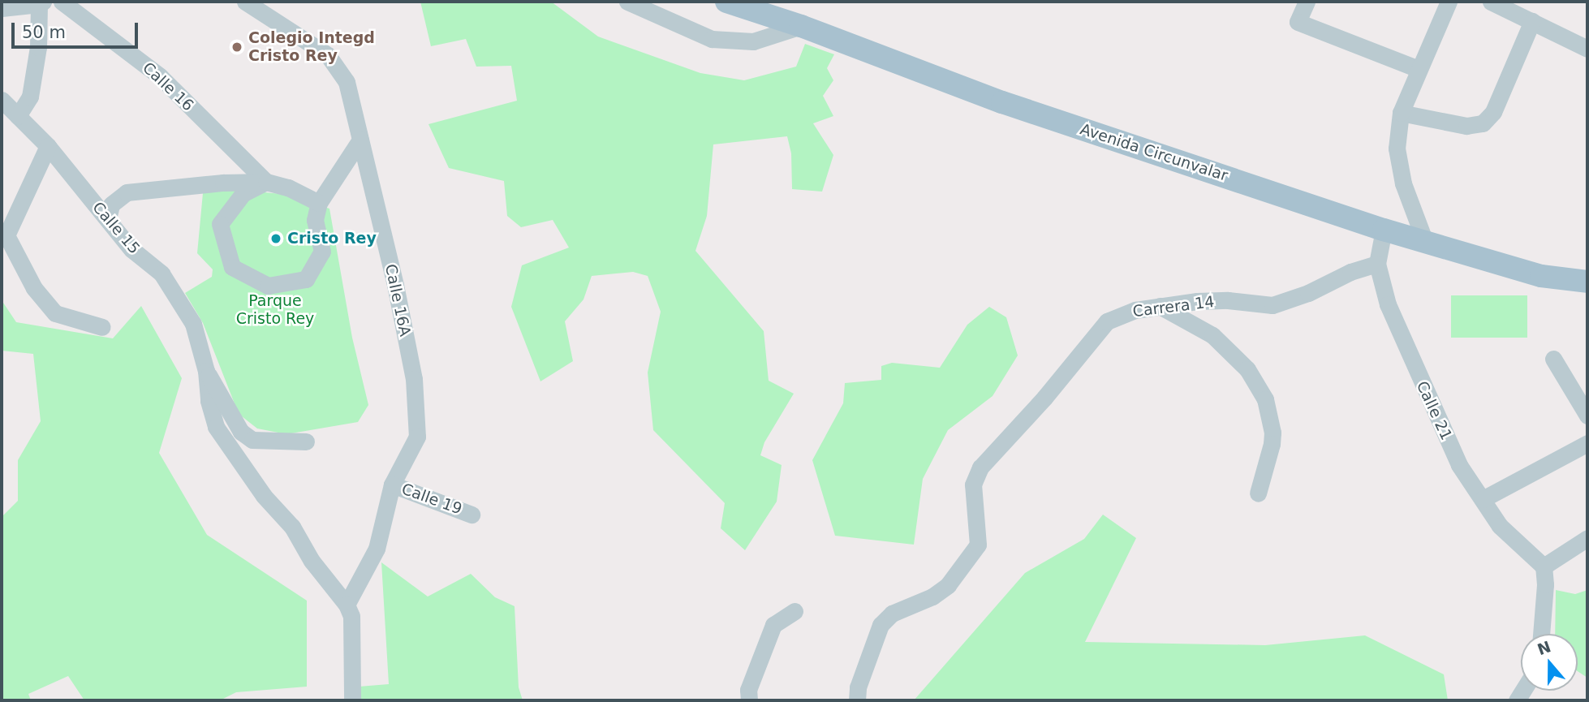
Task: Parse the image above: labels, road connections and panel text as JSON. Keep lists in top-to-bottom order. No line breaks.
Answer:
{"streets":{"main road":["Avenida Circunvalar"],"street":["Calle 16","Calle 15","Calle 16A","Carrera 14","Calle 21","Calle 19"]},"crossings":[["Avenida Circunvalar","Calle 21"],["Calle 16A","Calle 19"],["Carrera 14","Calle 21"]],"parks":["Parque Cristo Rey"],"places":["Colegio Integd Cristo Rey","Cristo Rey"],"scale_bar":"50 m","north":"top"}
